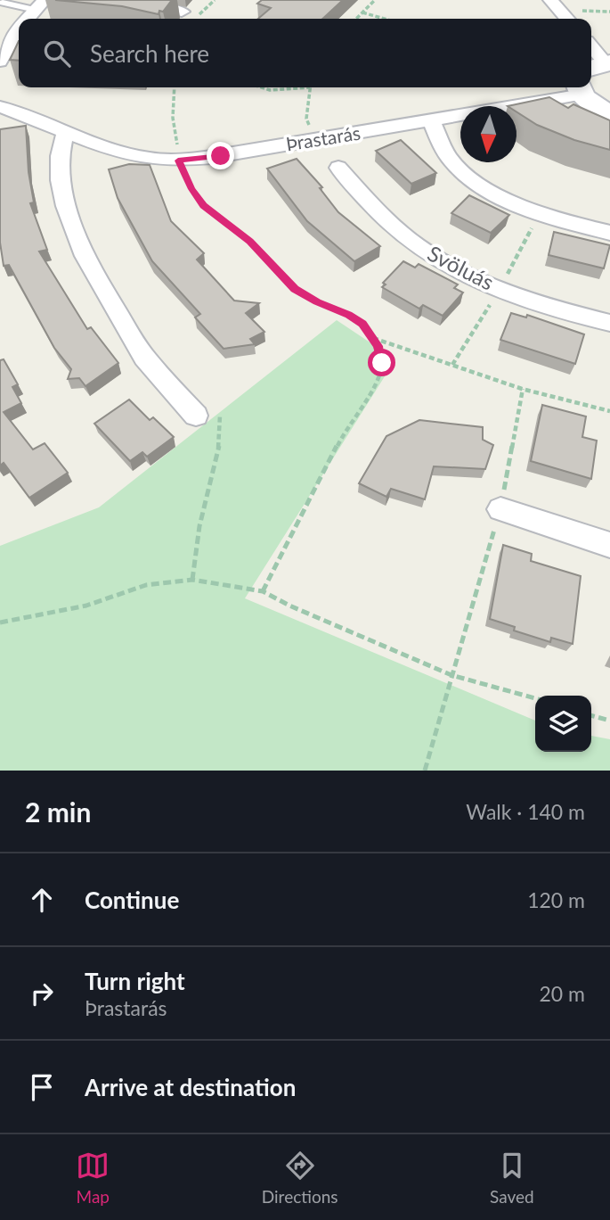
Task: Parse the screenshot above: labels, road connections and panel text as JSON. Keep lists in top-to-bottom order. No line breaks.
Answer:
{"streets":{"street":["Þrastarás","Svöluás"]},"north":"bottom","page":{"search":"Search here","heading":["2 min","Walk · 140 m"],"list":[["Continue","120 m"],["Turn right","Þrastarás","20 m"],"Arrive at destination"],"nav":["Map","Directions","Saved"]}}
